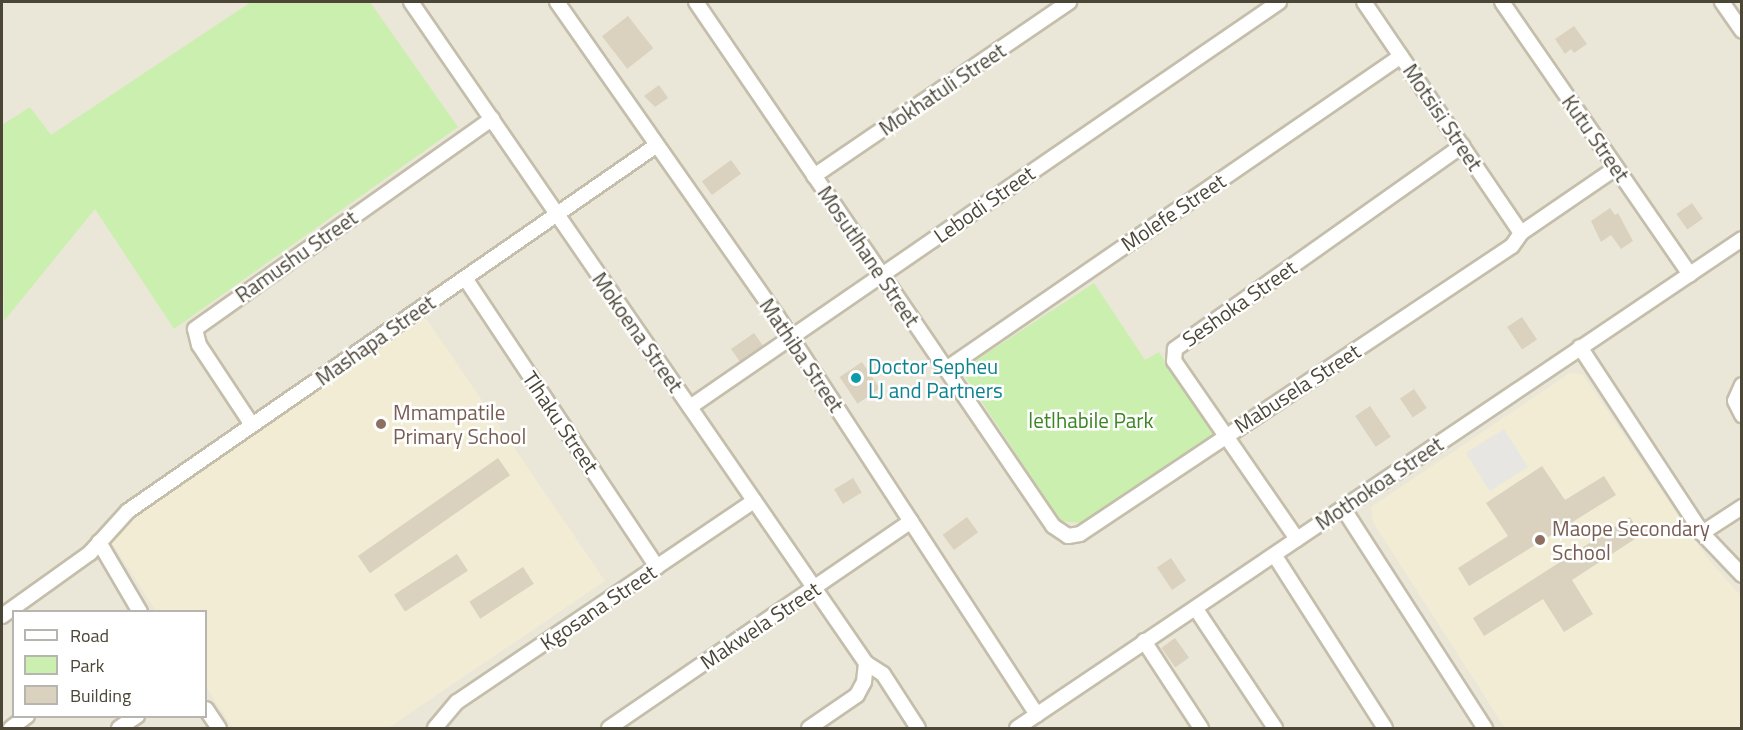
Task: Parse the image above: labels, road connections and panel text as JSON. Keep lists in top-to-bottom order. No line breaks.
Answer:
{"streets":{"street":["Mokhatuli Street","Motsisi Street","Kutu Street","Lebodi Street","Molefe Street","Ramushu Street","Mosutlhane Street","Seshoka Street","Mokoena Street","Mashapa Street","Mathiba Street","Mabusela Street","Tlhaku Street","Mothokoa Street","Kgosana Street","Makwela Street"]},"crossings":[["Mokhatuli Street","Mosutlhane Street"],["Motsisi Street","Molefe Street"],["Motsisi Street","Seshoka Street"],["Motsisi Street","Mabusela Street"],["Kutu Street","Mabusela Street"],["Kutu Street","Mothokoa Street"],["Lebodi Street","Mosutlhane Street"],["Lebodi Street","Mokoena Street"],["Lebodi Street","Mathiba Street"],["Molefe Street","Mosutlhane Street"],["Ramushu Street","Mokoena Street"],["Ramushu Street","Mashapa Street"],["Mosutlhane Street","Mabusela Street"],["Seshoka Street","Mabusela Street"],["Seshoka Street","Mothokoa Street"],["Mokoena Street","Mashapa Street"],["Mokoena Street","Kgosana Street"],["Mokoena Street","Makwela Street"],["Mashapa Street","Mathiba Street"],["Mashapa Street","Tlhaku Street"],["Mathiba Street","Mothokoa Street"],["Mathiba Street","Makwela Street"],["Tlhaku Street","Kgosana Street"]],"parks":["letlhabile Park"],"places":["Doctor Sepheu LJ and Partners","Mmampatile Primary School","Maope Secondary School"],"legend":["Road","Park","Building"]}
